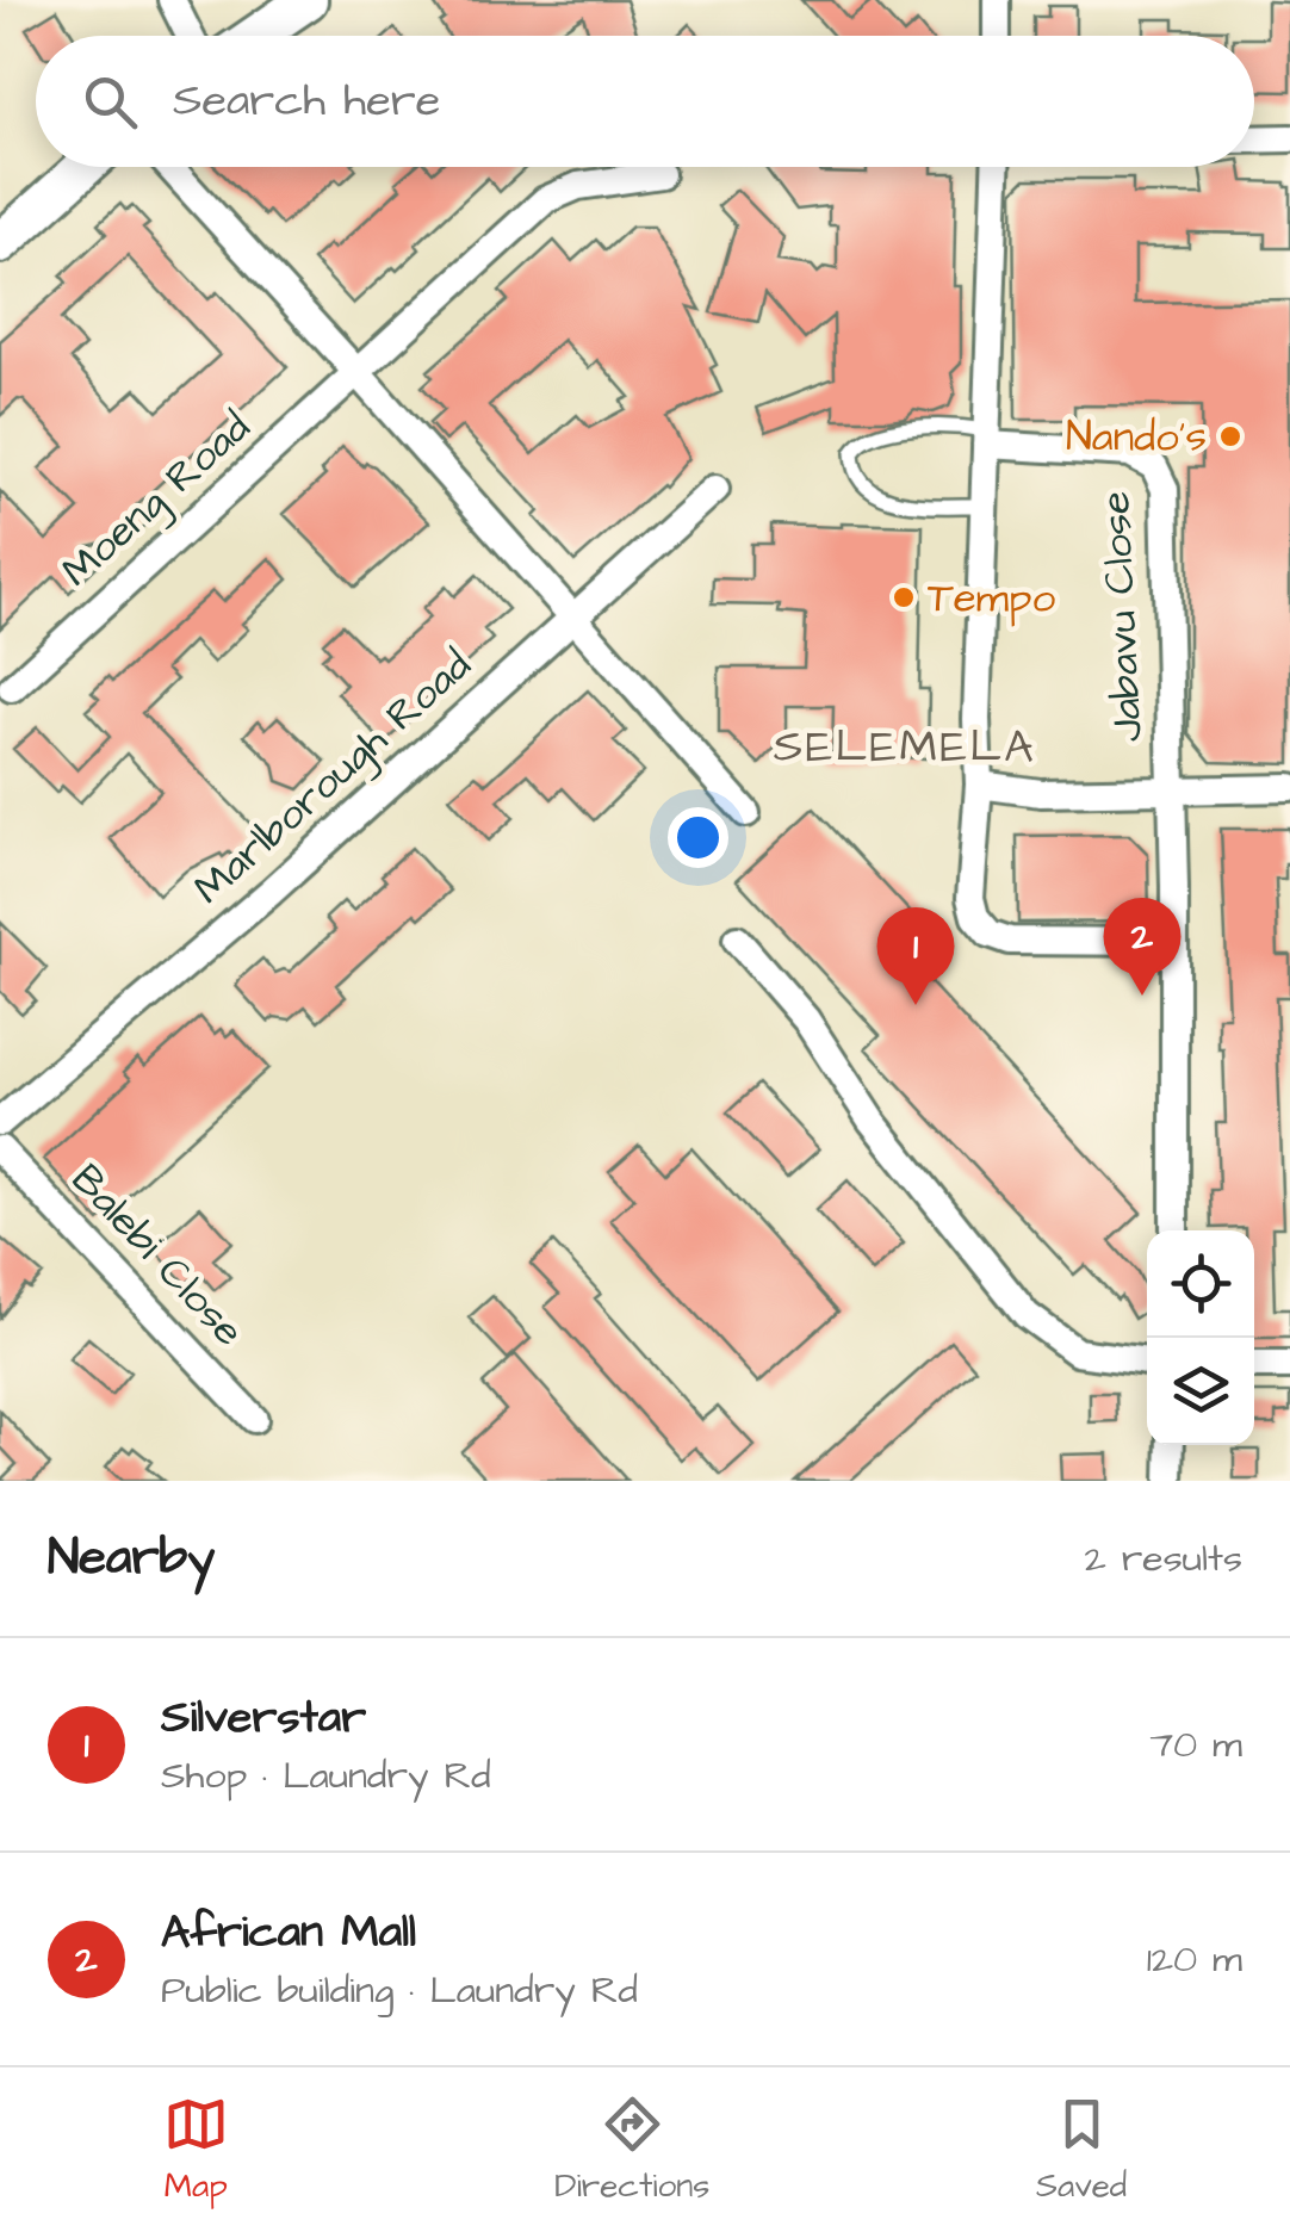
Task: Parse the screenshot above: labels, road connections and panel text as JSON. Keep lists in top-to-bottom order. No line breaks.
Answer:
{"streets":{"street":["Moeng Road","Jabavu Close","Marlborough Road","Balebi Close"]},"districts":["SELEMELA"],"places":["Nando's","Tempo"],"page":{"search":"Search here","pins":["2","1"],"heading":["Nearby","2 results"],"list":[{"mark":"1","name":"Silverstar","note":"Shop · Laundry Rd","value":"70 m"},{"mark":"2","name":"African Mall","note":"Public building · Laundry Rd","value":"120 m"}],"nav":["Map","Directions","Saved"]}}
